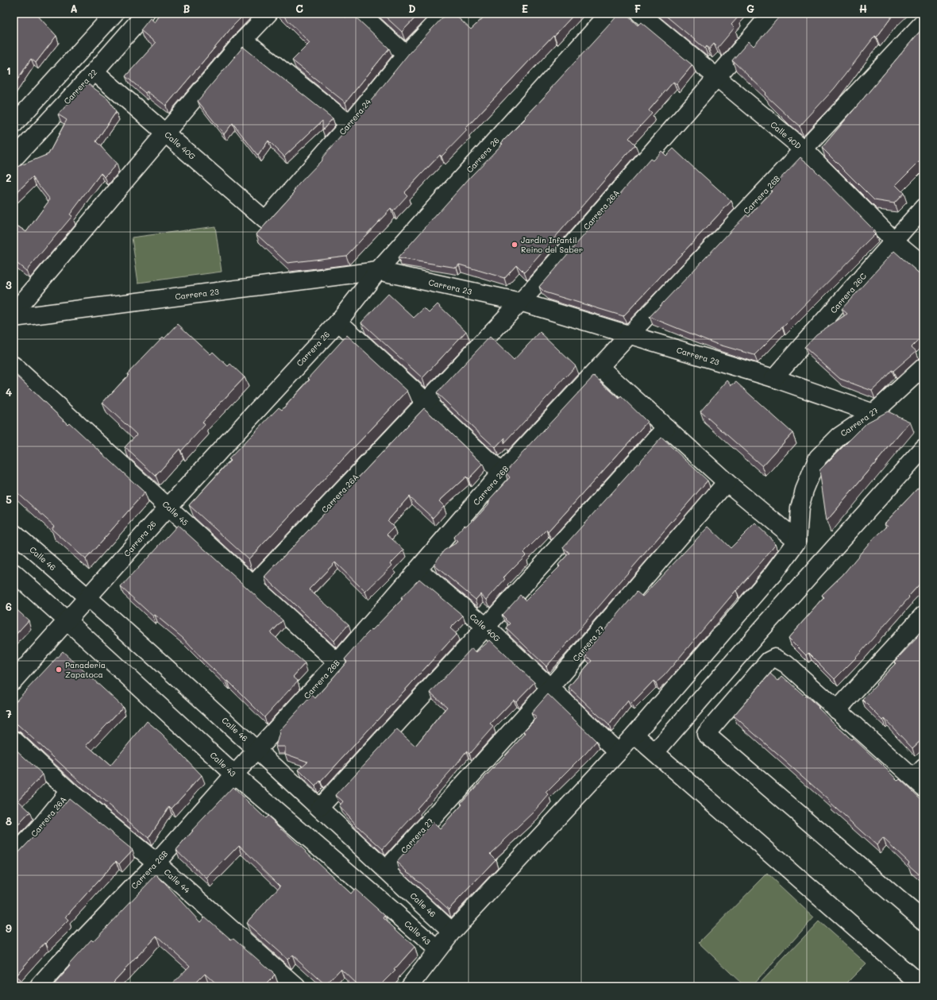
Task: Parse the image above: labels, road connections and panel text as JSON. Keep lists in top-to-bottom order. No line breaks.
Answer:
{"streets":{"street":["Carrera 22","Carrera 24","Calle 40D","Calle 40G","Carrera 26","Carrera 26B","Carrera 26A","Carrera 23","Carrera 26C","Carrera 27","Calle 45","Calle 46","Calle 43","Calle 44"]},"crossings":[["Carrera 22","Calle 40G"],["Carrera 24","Calle 40G"],["Calle 40D","Carrera 26B"],["Calle 40D","Carrera 26A"],["Calle 40D","Carrera 26C"],["Calle 40G","Carrera 26B"],["Calle 40G","Carrera 27"],["Carrera 26","Carrera 23"],["Carrera 26","Calle 45"],["Carrera 26","Calle 46"],["Carrera 26","Calle 43"],["Carrera 26B","Carrera 23"],["Carrera 26B","Calle 45"],["Carrera 26B","Calle 46"],["Carrera 26B","Calle 43"],["Carrera 26B","Calle 44"],["Carrera 26A","Carrera 23"],["Carrera 26A","Calle 45"],["Carrera 26A","Calle 44"],["Carrera 23","Carrera 26C"],["Carrera 23","Carrera 27"],["Carrera 27","Calle 46"]],"places":["Jardín Infantil Reino del Saber","Panadería Zapatoca"],"grid":{"columns":["A","B","C","D","E","F","G","H"],"rows":["1","2","3","4","5","6","7","8","9"]}}
